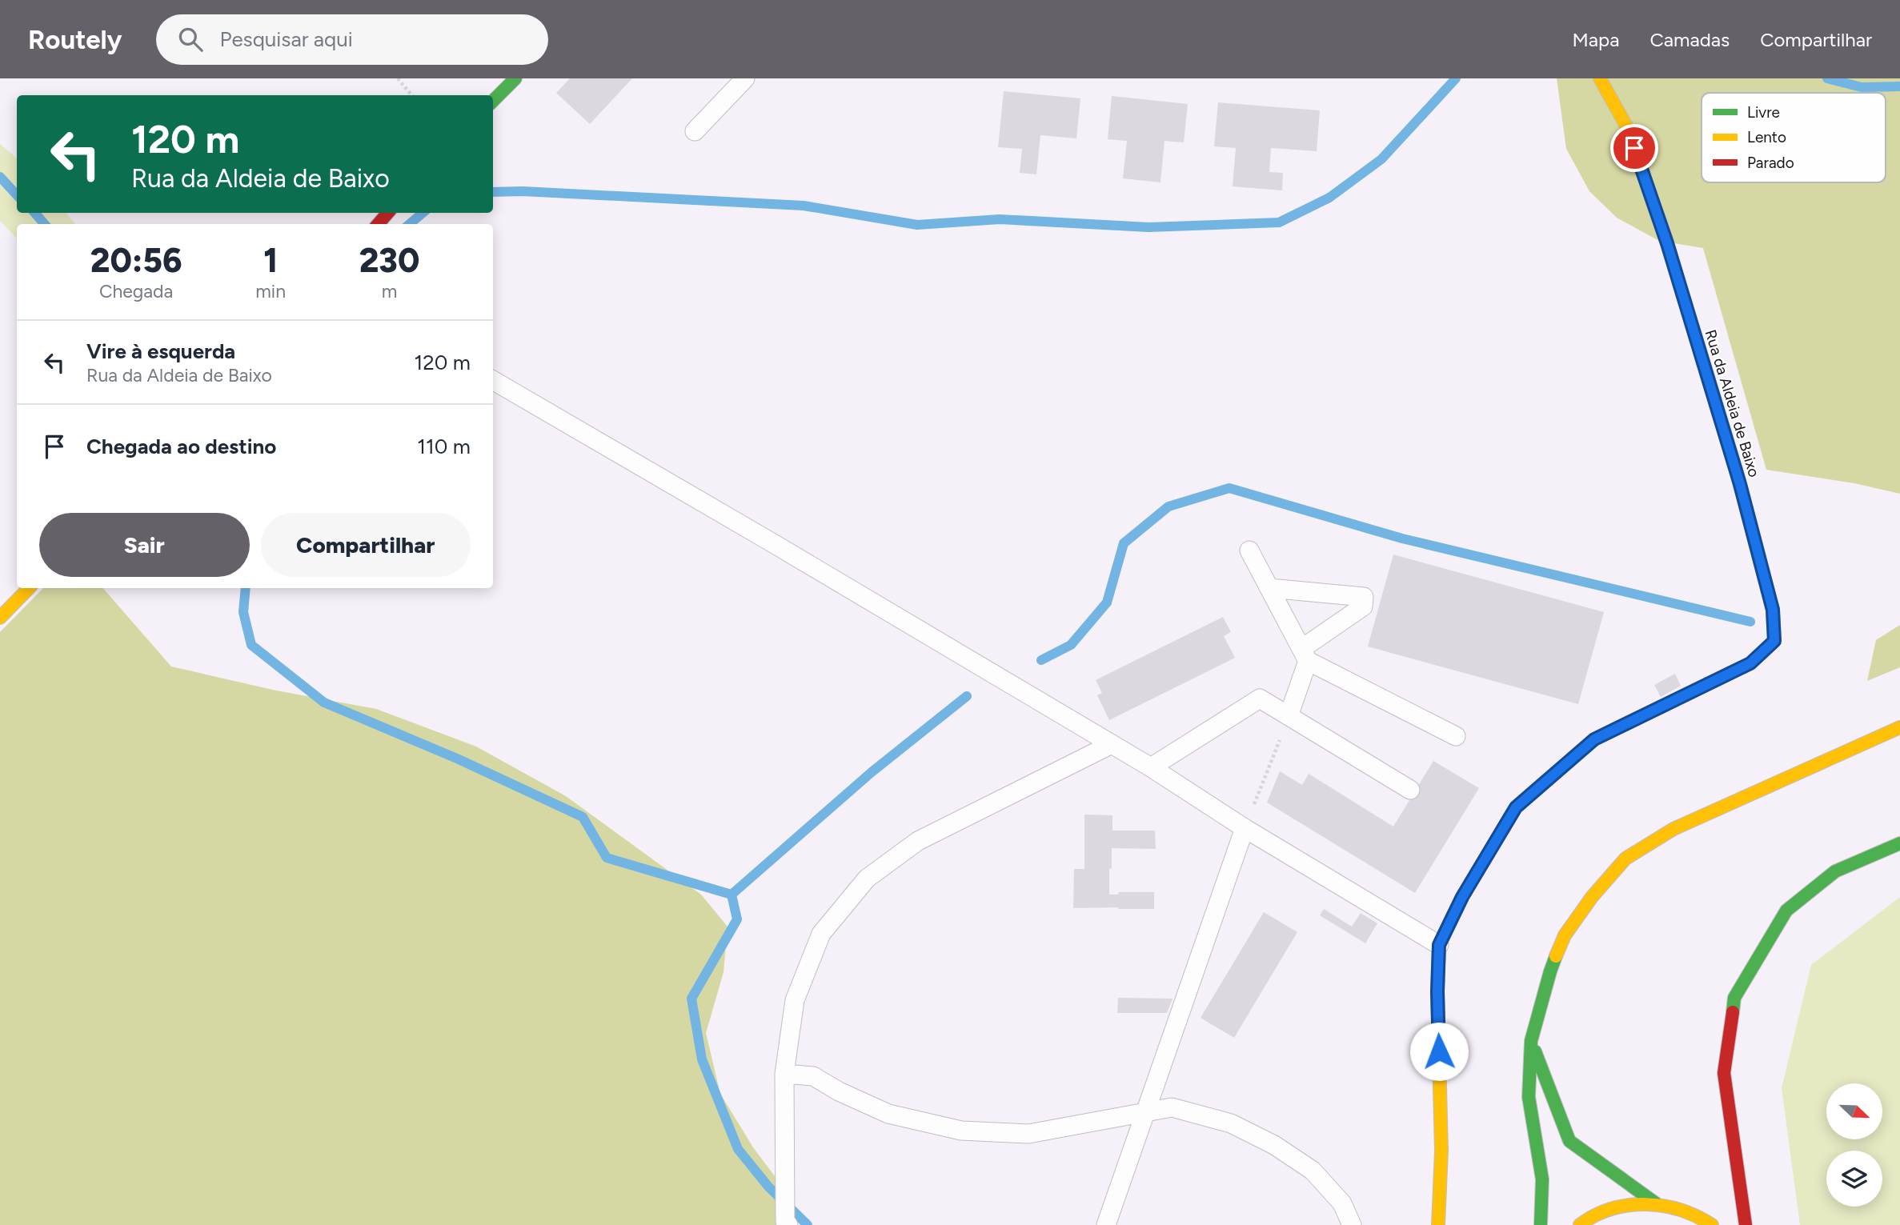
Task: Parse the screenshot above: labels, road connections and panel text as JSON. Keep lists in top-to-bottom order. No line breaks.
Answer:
{"streets":{"main road":["Rua da Aldeia de Baixo"]},"legend":["Livre","Lento","Parado"],"north":"bottom right","page":{"header":"Routely","search":"Pesquisar aqui","nav":["Mapa","Camadas","Compartilhar"],"turn":["120 m","Rua da Aldeia de Baixo"],"eta":["20:56","Chegada","1","min","230","m"],"list":[{"name":"Vire à esquerda","note":"Rua da Aldeia de Baixo","value":"120 m"},{"name":"Chegada ao destino","value":"110 m"}],"buttons":["Sair","Compartilhar"]}}
